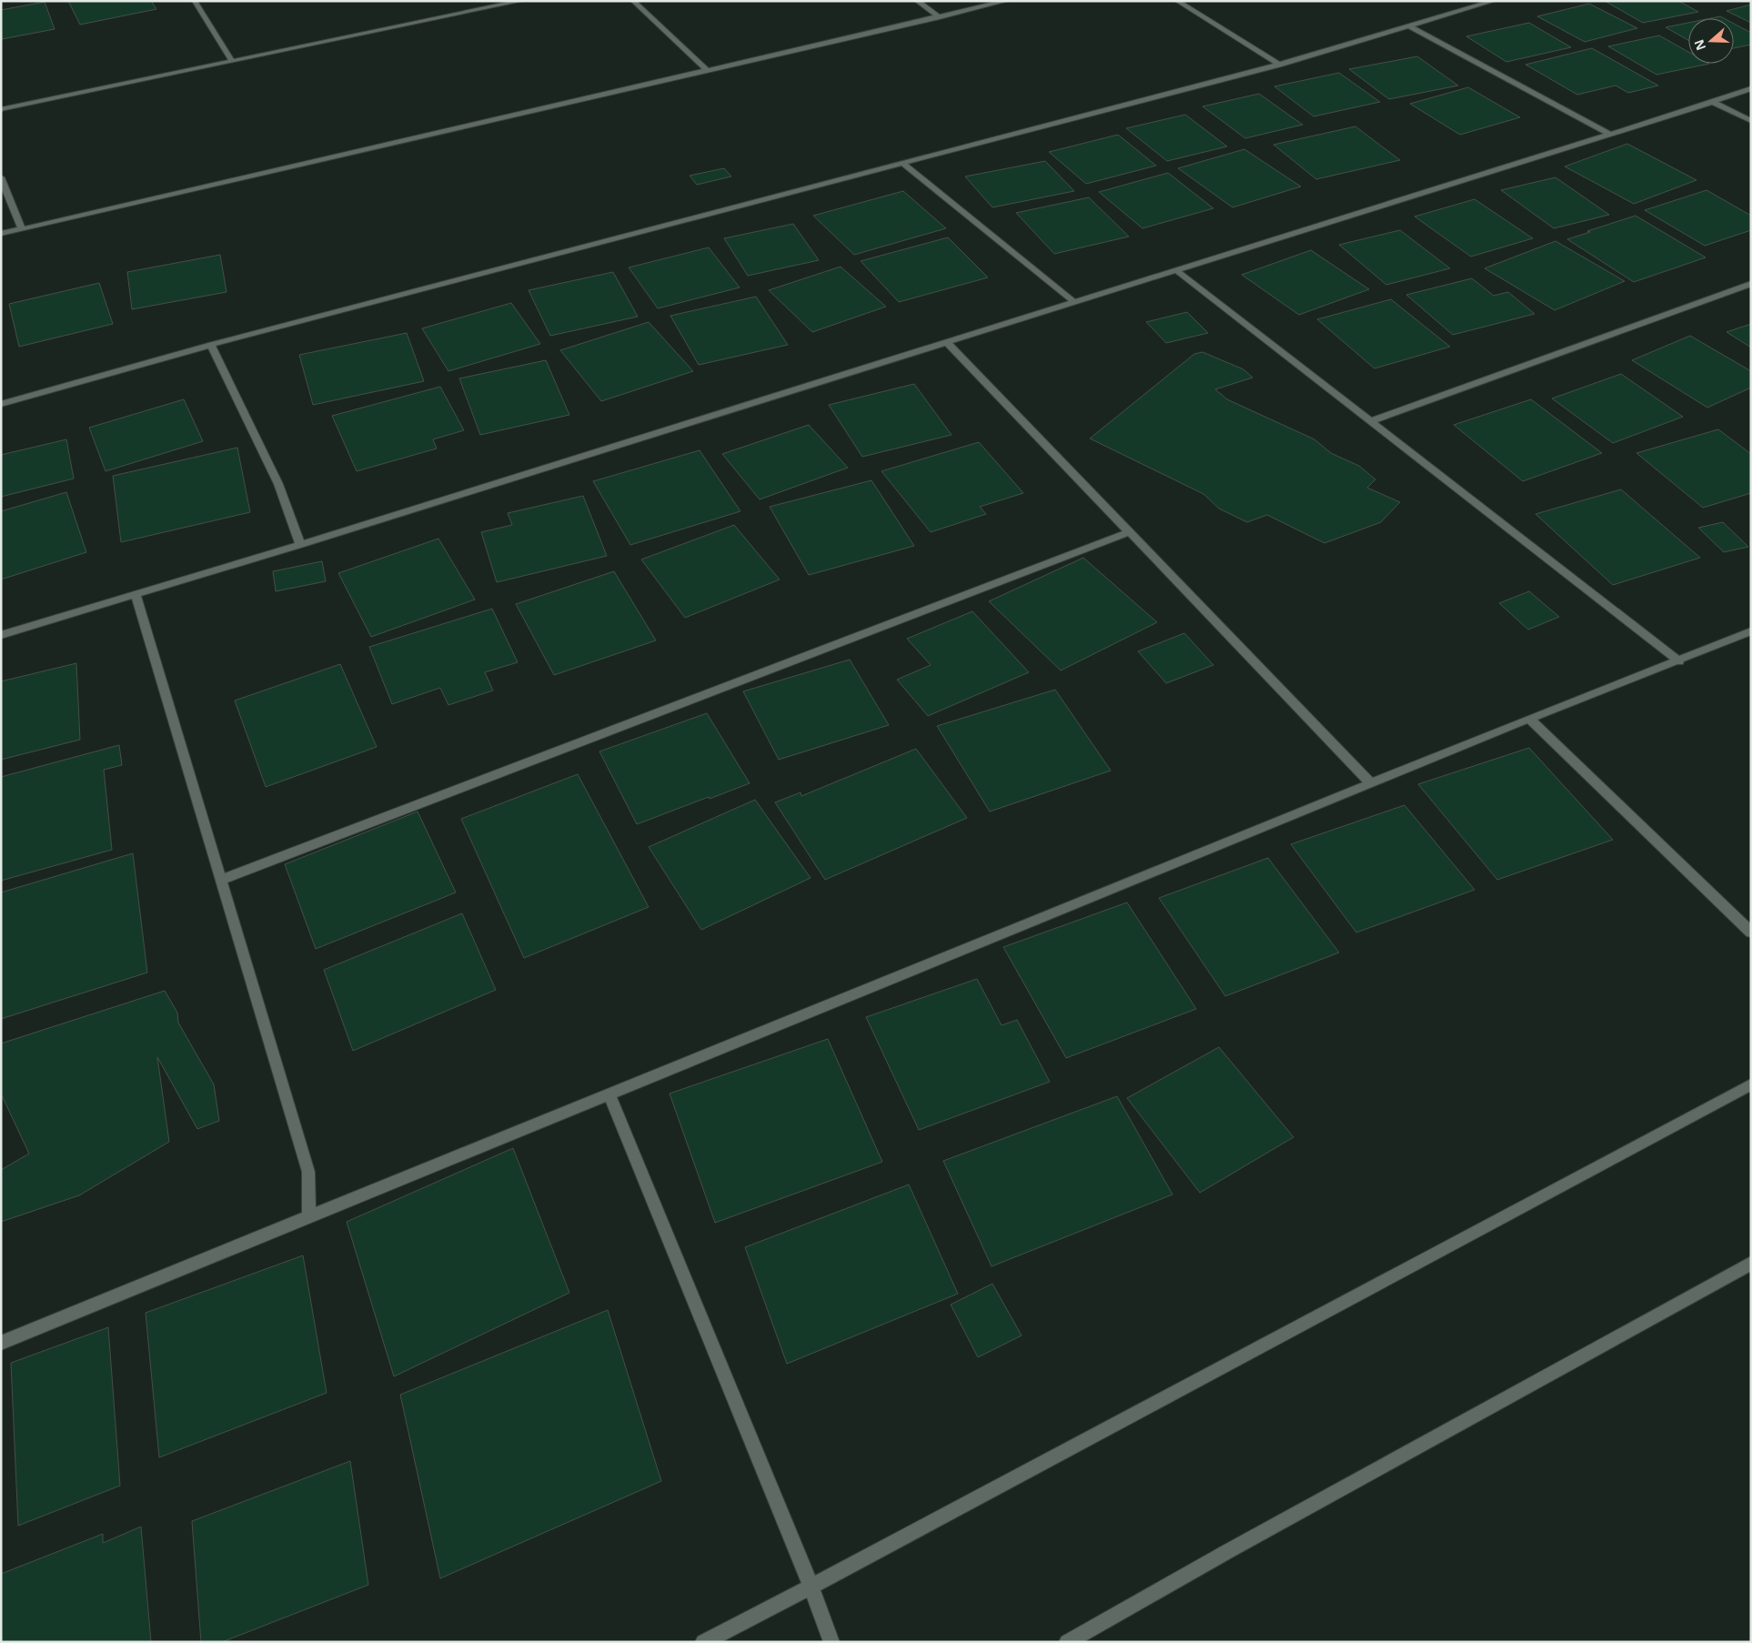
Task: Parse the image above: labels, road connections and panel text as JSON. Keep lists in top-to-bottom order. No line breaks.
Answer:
{"north":"left"}
